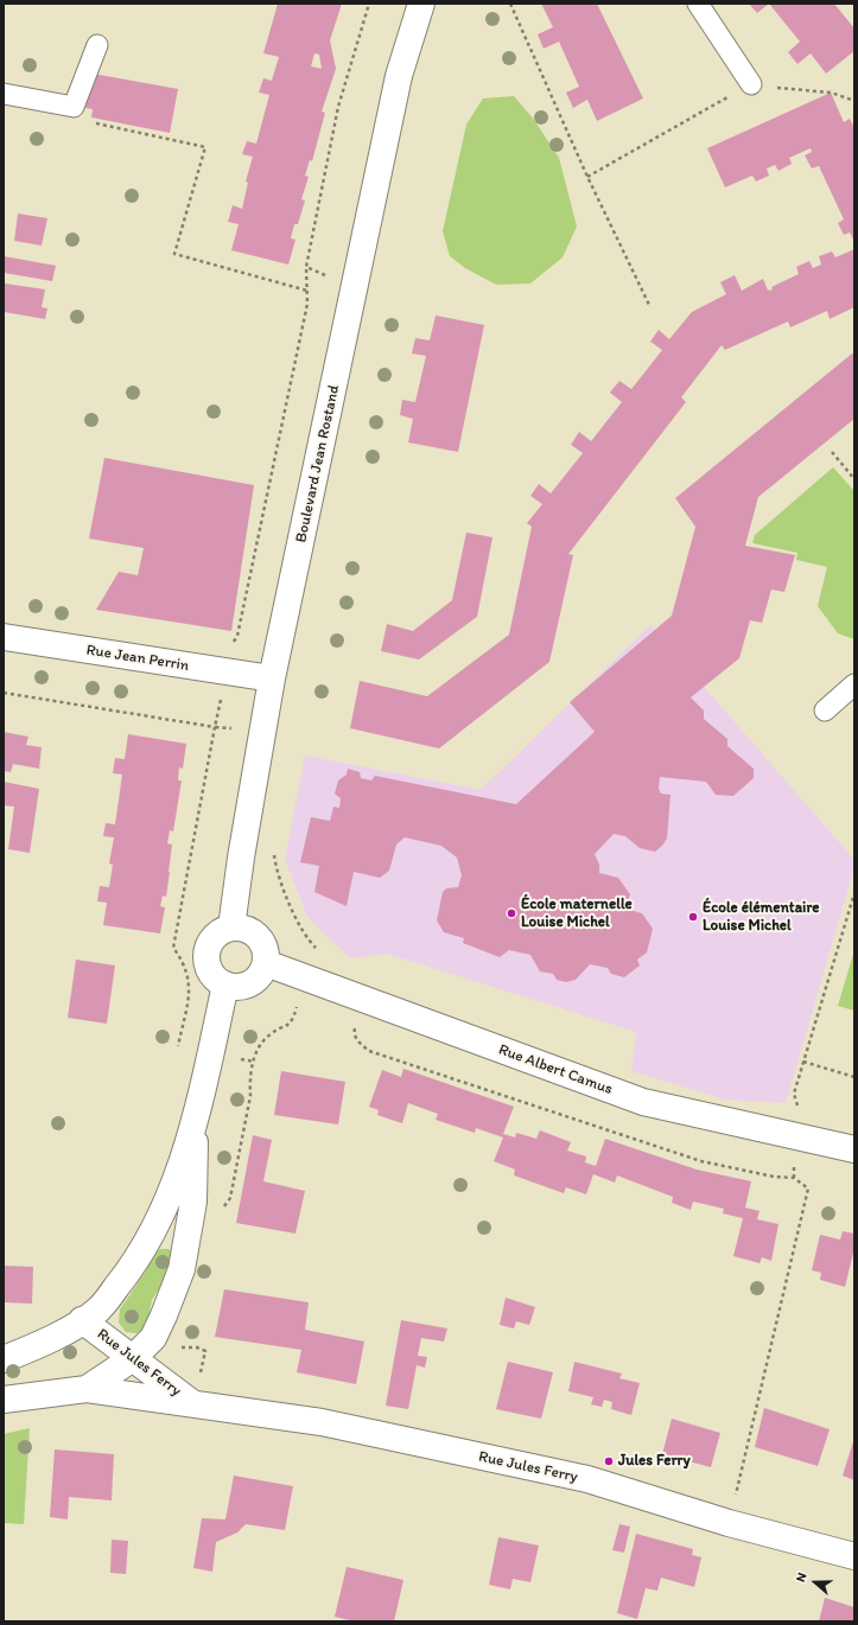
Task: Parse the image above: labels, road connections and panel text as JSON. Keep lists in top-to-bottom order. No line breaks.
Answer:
{"streets":{"street":["Boulevard Jean Rostand","Rue Jean Perrin","Rue Albert Camus","Rue Jules Ferry"]},"crossings":[["Boulevard Jean Rostand","Rue Jean Perrin"],["Boulevard Jean Rostand","Rue Albert Camus"]],"places":["École maternelle Louise Michel","École élémentaire Louise Michel","Jules Ferry"],"north":"left"}
